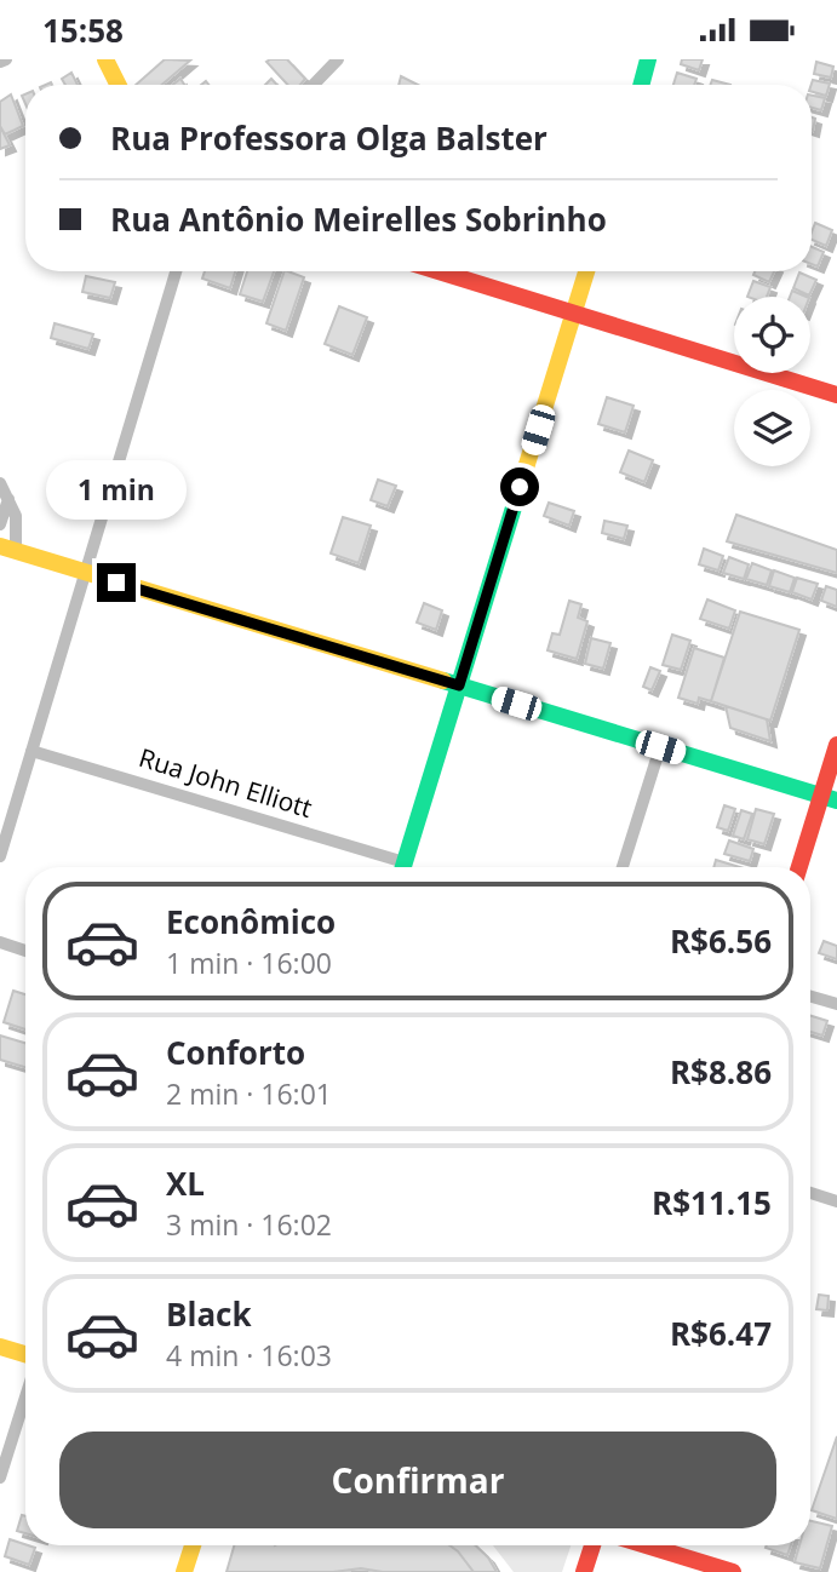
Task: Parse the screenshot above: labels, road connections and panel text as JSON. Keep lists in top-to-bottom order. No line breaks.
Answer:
{"streets":{"street":["Rua John Elliott"]},"page":{"status":"15:58","banner":["Rua Professora Olga Balster","Rua Antônio Meirelles Sobrinho"],"bubble":"1 min","list":[{"name":"Econômico","note":"1 min · 16:00","value":"R$6.56"},{"name":"Conforto","note":"2 min · 16:01","value":"R$8.86"},{"name":"XL","note":"3 min · 16:02","value":"R$11.15"},{"name":"Black","note":"4 min · 16:03","value":"R$6.47"}],"buttons":"Confirmar"}}
